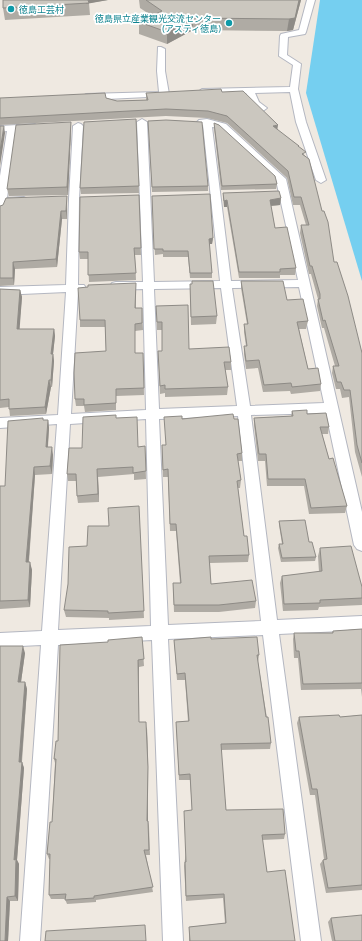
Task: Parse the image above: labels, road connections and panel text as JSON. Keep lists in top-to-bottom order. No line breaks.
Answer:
{"places":["徳島工芸村","徳島県立産業観光交流センター (アスティ徳島)"]}
